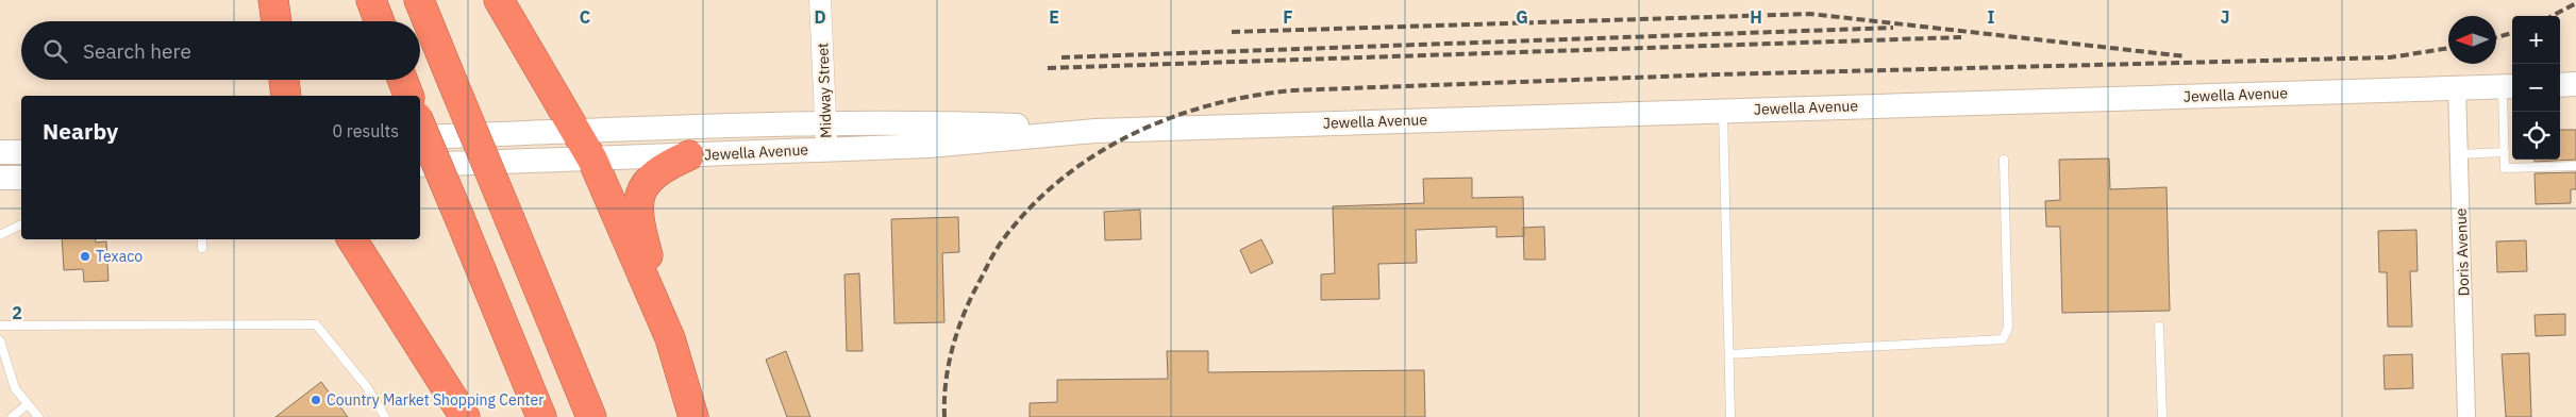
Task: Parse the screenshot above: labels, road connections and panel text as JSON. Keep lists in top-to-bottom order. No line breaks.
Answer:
{"streets":{"main road":["Jewella Avenue"],"street":["Midway Street","Doris Avenue"]},"crossings":[["Midway Street","Jewella Avenue"],["Jewella Avenue","Doris Avenue"]],"places":["Texaco","Country Market Shopping Center"],"north":"left","page":{"map_buttons":["+","−"],"search":"Search here","heading":["Nearby","0 results"]},"grid":{"columns":["C","D","E","F","G","H","I","J"],"rows":["2"]}}
